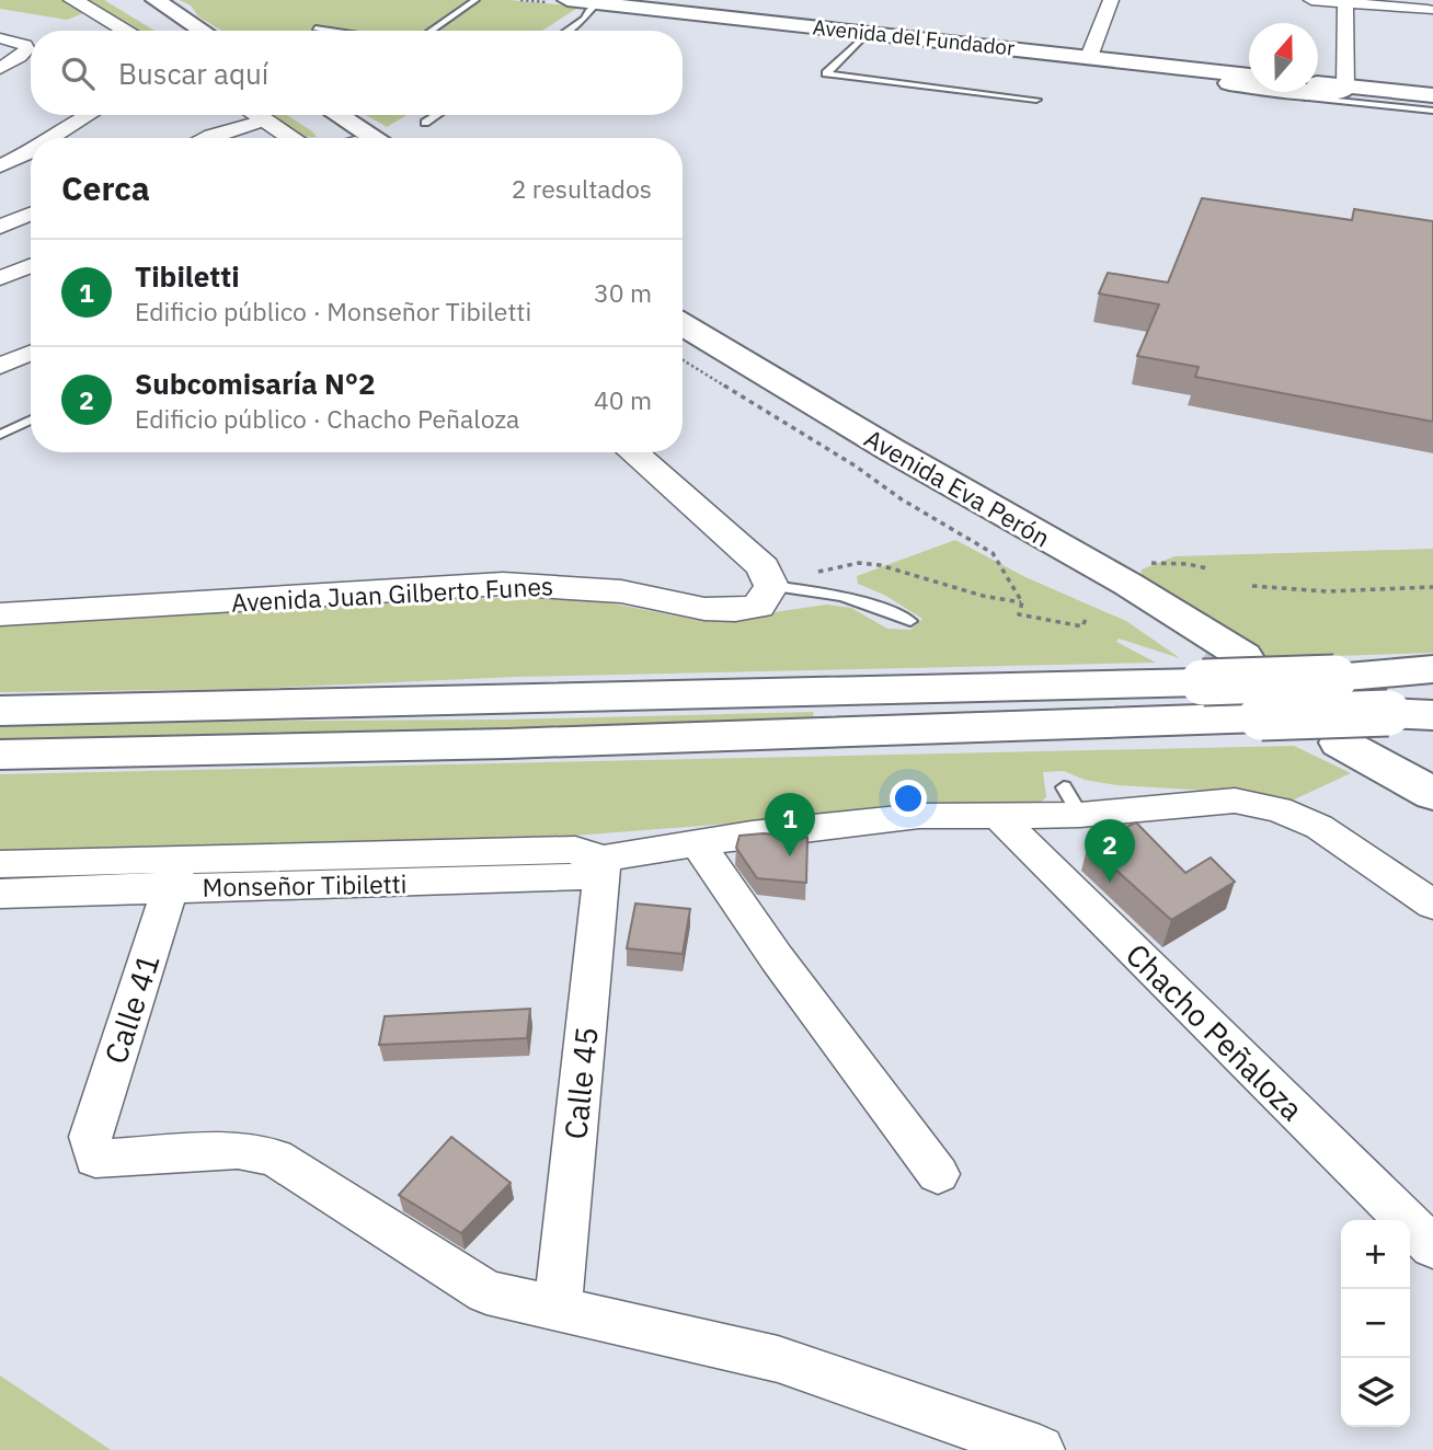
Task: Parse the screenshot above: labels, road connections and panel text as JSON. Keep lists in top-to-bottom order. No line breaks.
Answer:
{"streets":{"main road":["Avenida del Fundador","Avenida Eva Perón"],"street":["Avenida Juan Gilberto Funes","Monseñor Tibiletti","Calle 41","Chacho Peñaloza","Calle 45"]},"crossings":[["Monseñor Tibiletti","Calle 41"],["Monseñor Tibiletti","Chacho Peñaloza"],["Monseñor Tibiletti","Calle 45"],["Calle 41","Calle 45"]],"north":"top","page":{"search":"Buscar aquí","heading":["Cerca","2 resultados"],"list":[{"mark":"1","name":"Tibiletti","note":"Edificio público · Monseñor Tibiletti","value":"30 m"},{"mark":"2","name":"Subcomisaría N°2","note":"Edificio público · Chacho Peñaloza","value":"40 m"}],"pins":["1","2"],"map_buttons":["+","−"]}}
